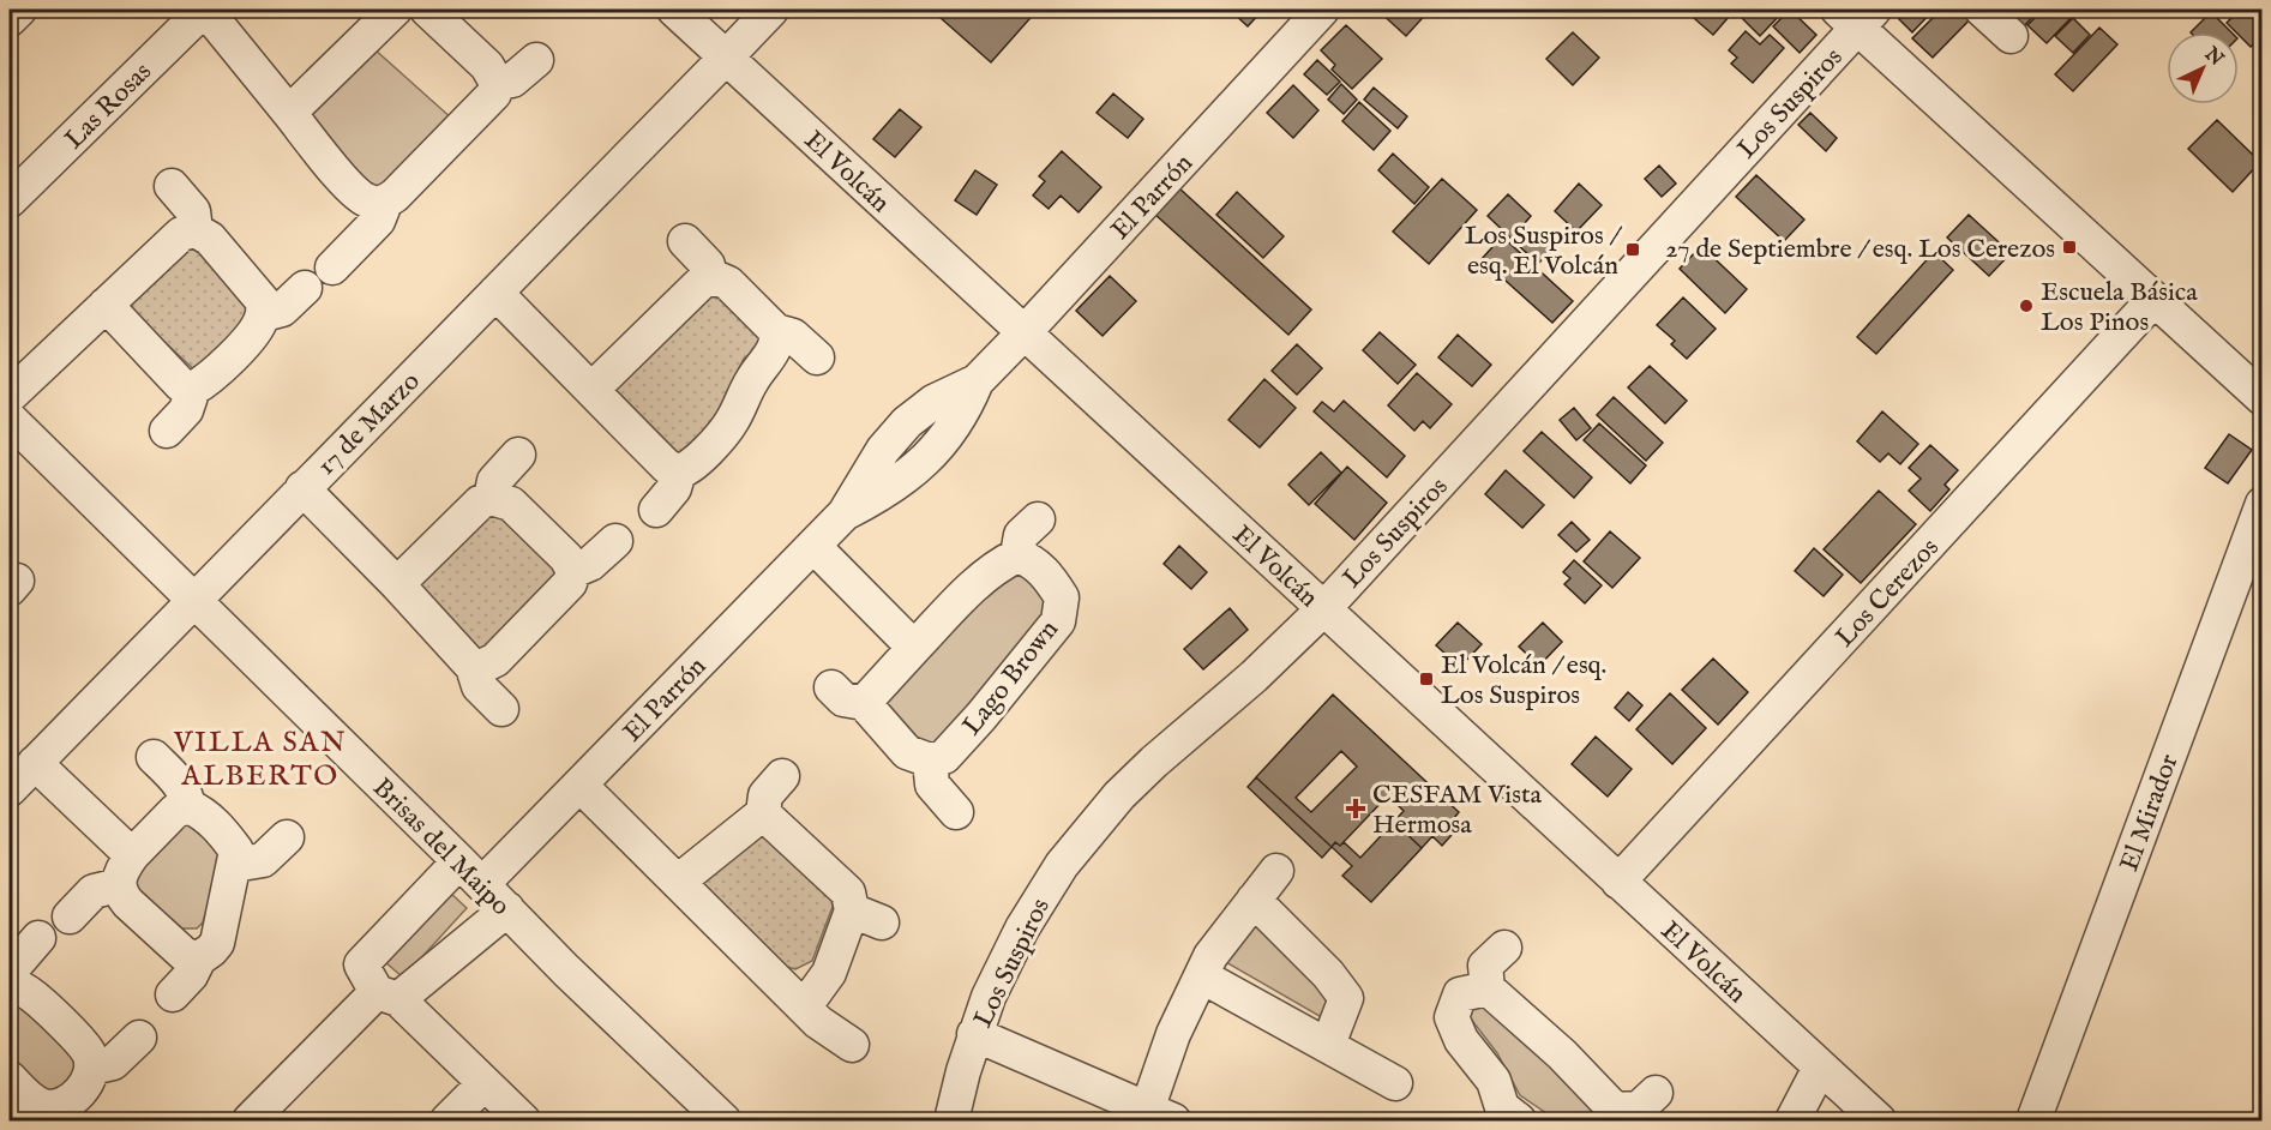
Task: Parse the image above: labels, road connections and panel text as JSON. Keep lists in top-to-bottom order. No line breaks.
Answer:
{"streets":{"street":["Los Suspiros","Las Rosas","El Volcán","El Parrón","17 de Marzo","Los Cerezos","Lago Brown","El Mirador","Brisas del Maipo"]},"crossings":[["Los Suspiros","El Volcán"],["El Volcán","El Parrón"],["El Volcán","17 de Marzo"],["El Volcán","Los Cerezos"],["El Parrón","Brisas del Maipo"],["17 de Marzo","Brisas del Maipo"]],"districts":["VILLA SAN ALBERTO"],"places":{"transit":["27 de Septiembre / esq. Los Cerezos","Los Suspiros / esq. El Volcán","El Volcán / esq. Los Suspiros"],"other":["Escuela Básica Los Pinos"],"health":["CESFAM Vista Hermosa"]},"north":"top right"}
